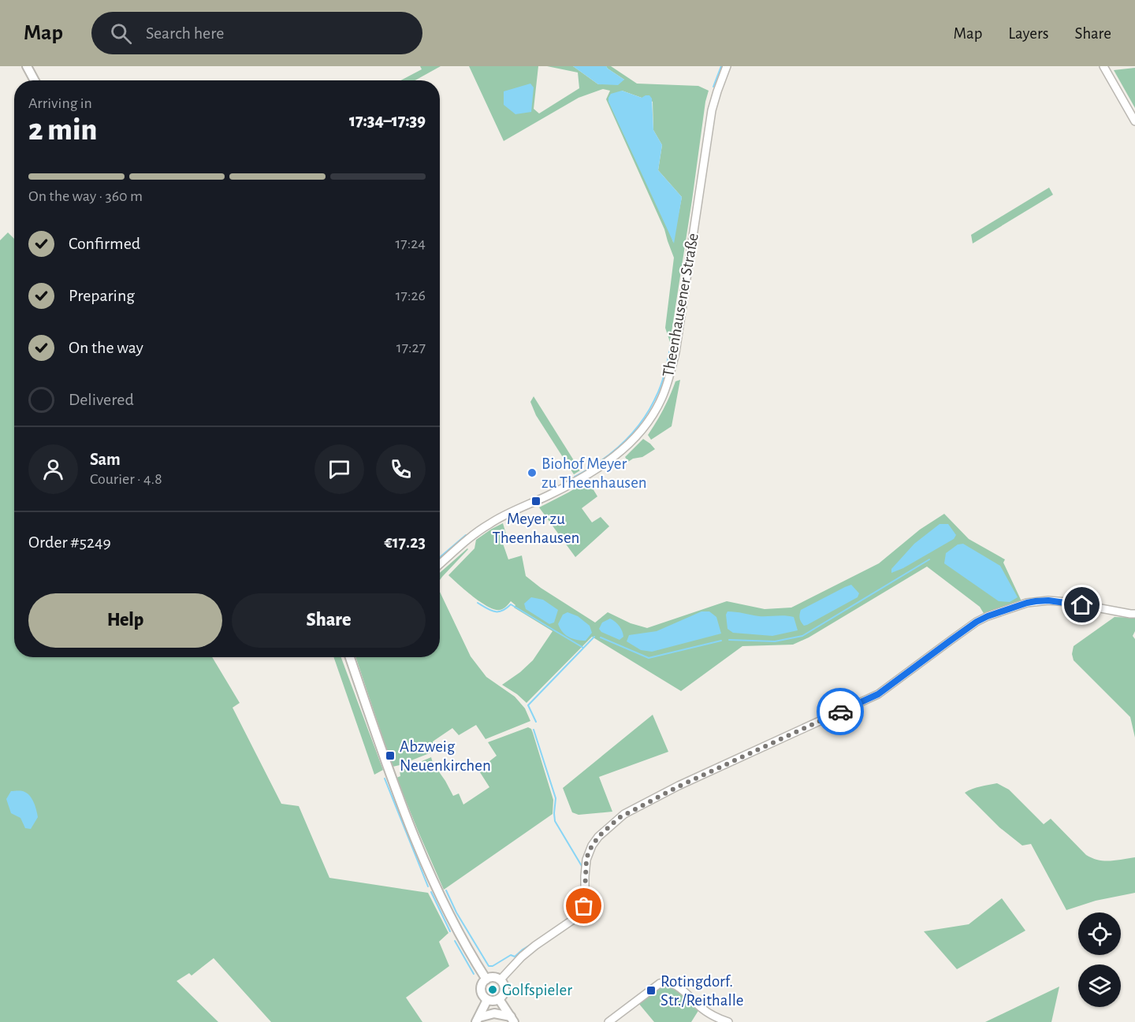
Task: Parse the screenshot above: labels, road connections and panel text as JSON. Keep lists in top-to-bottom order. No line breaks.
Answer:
{"streets":{"street":["Theenhausener Straße"]},"places":{"other":["Biohof Meyer zu Theenhausen","Golfspieler"],"transit":["Meyer zu Theenhausen","Abzweig Neuenkirchen","Rotingdorf. Str./Reithalle"]},"page":{"header":"Map","search":"Search here","nav":["Map","Layers","Share"],"heading":["2 min","Arriving in","17:34–17:39"],"panel":["Sam","Courier · 4.8","Order #5249","€17.23"],"bar":"On the way · 360 m","list":[["Confirmed","17:24"],["Preparing","17:26"],["On the way","17:27"],"Delivered"],"buttons":["Help","Share"]}}
